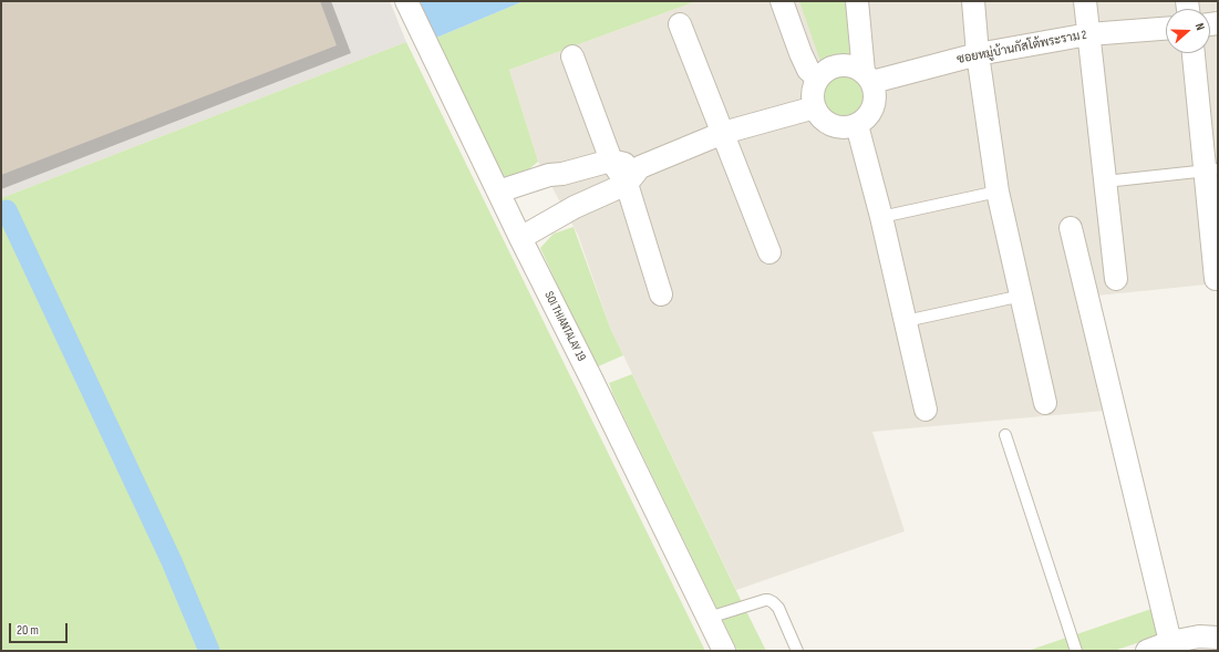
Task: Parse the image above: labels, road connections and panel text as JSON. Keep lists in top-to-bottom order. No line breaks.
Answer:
{"streets":{"street":["ซอยหมู่บ้านกัสโต้พระราม 2","SOI THIANTALAY 19"]},"scale_bar":"20 m","north":"right"}
